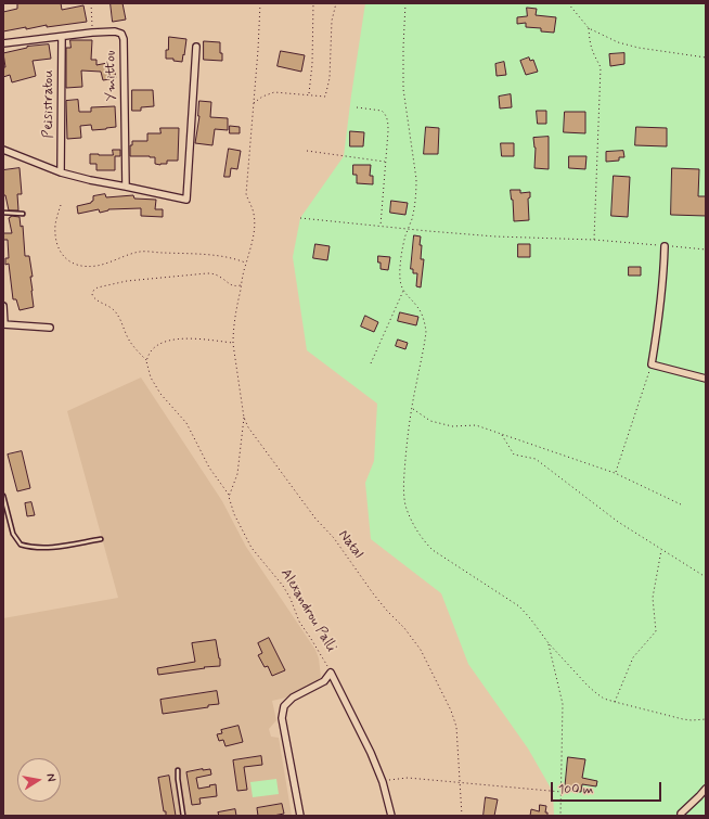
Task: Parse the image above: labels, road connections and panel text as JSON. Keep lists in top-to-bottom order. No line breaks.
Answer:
{"streets":{"street":["Ymittou","Peisistratou","Alexandrou Palli"],"path":["Natal"]},"crossings":[["Ymittou","Peisistratou"]],"scale_bar":"100 m","north":"right"}
